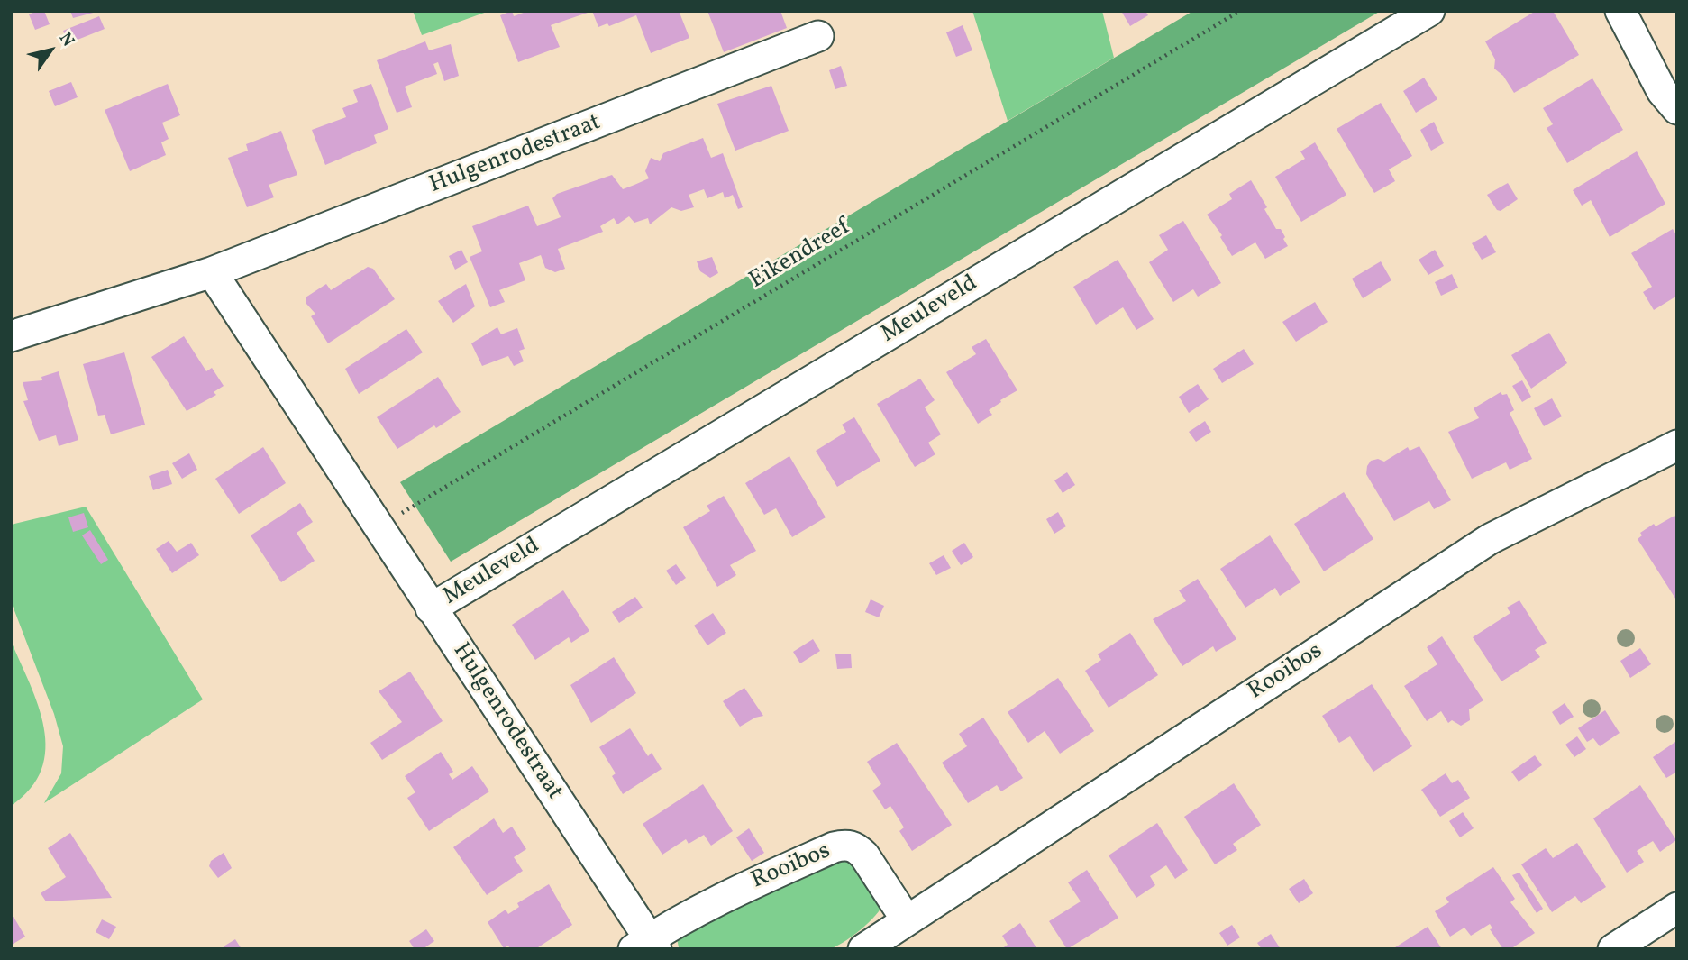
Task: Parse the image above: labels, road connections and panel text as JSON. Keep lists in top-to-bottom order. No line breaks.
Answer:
{"streets":{"street":["Hulgenrodestraat","Meuleveld","Rooibos"],"path":["Eikendreef"]},"crossings":[["Hulgenrodestraat","Eikendreef"],["Hulgenrodestraat","Meuleveld"],["Hulgenrodestraat","Rooibos"]],"north":"top right"}
